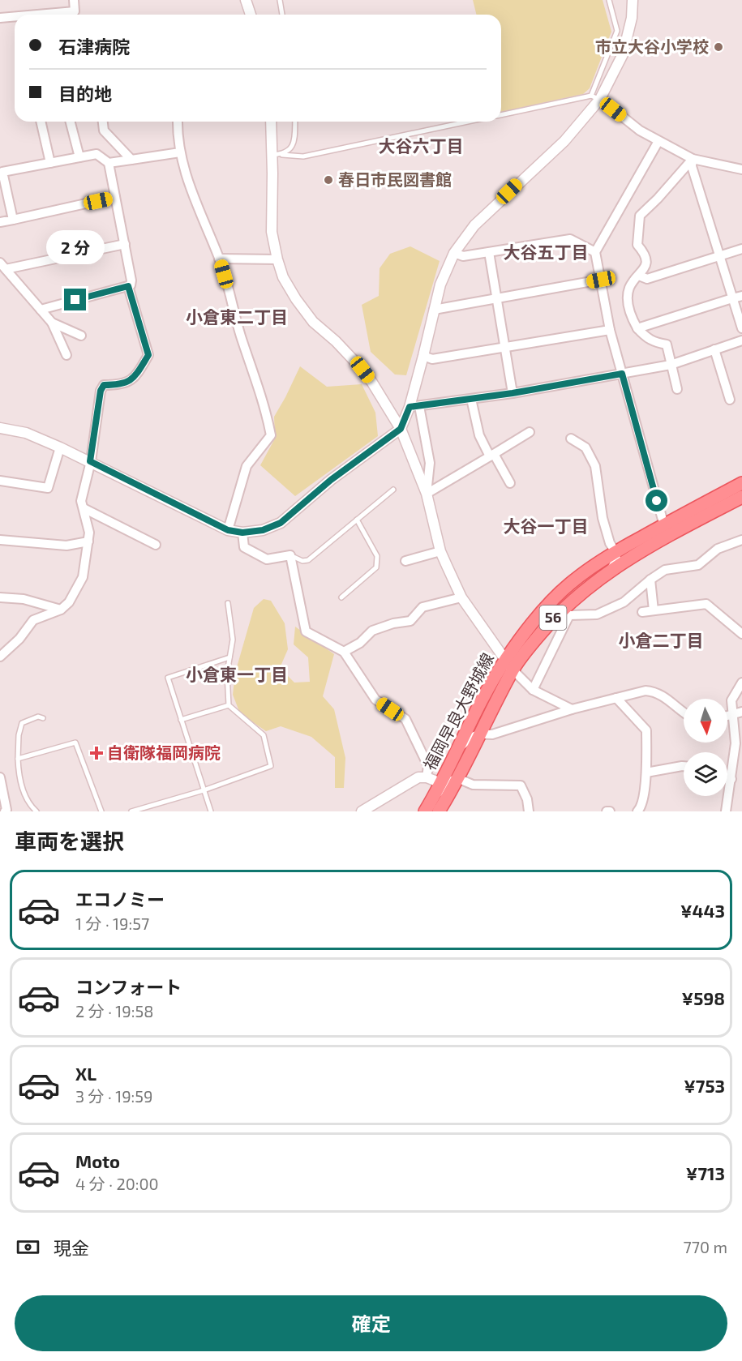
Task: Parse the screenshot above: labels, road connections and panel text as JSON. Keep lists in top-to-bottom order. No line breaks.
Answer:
{"streets":{"main road":["56","福岡早良大野城線"]},"districts":["大谷六丁目","大谷五丁目","小倉東二丁目","大谷一丁目","小倉二丁目","小倉東一丁目"],"places":{"other":["市立大谷小学校","春日市民図書館"],"health":["自衛隊福岡病院"]},"north":"bottom","page":{"banner":["石津病院","目的地"],"bubble":"2 分","heading":"車両を選択","list":[{"name":"エコノミー","note":"1 分 · 19:57","value":"¥443"},{"name":"コンフォート","note":"2 分 · 19:58","value":"¥598"},{"name":"XL","note":"3 分 · 19:59","value":"¥753"},{"name":"Moto","note":"4 分 · 20:00","value":"¥713"}],"pay":["現金","770 m"],"buttons":"確定"}}
